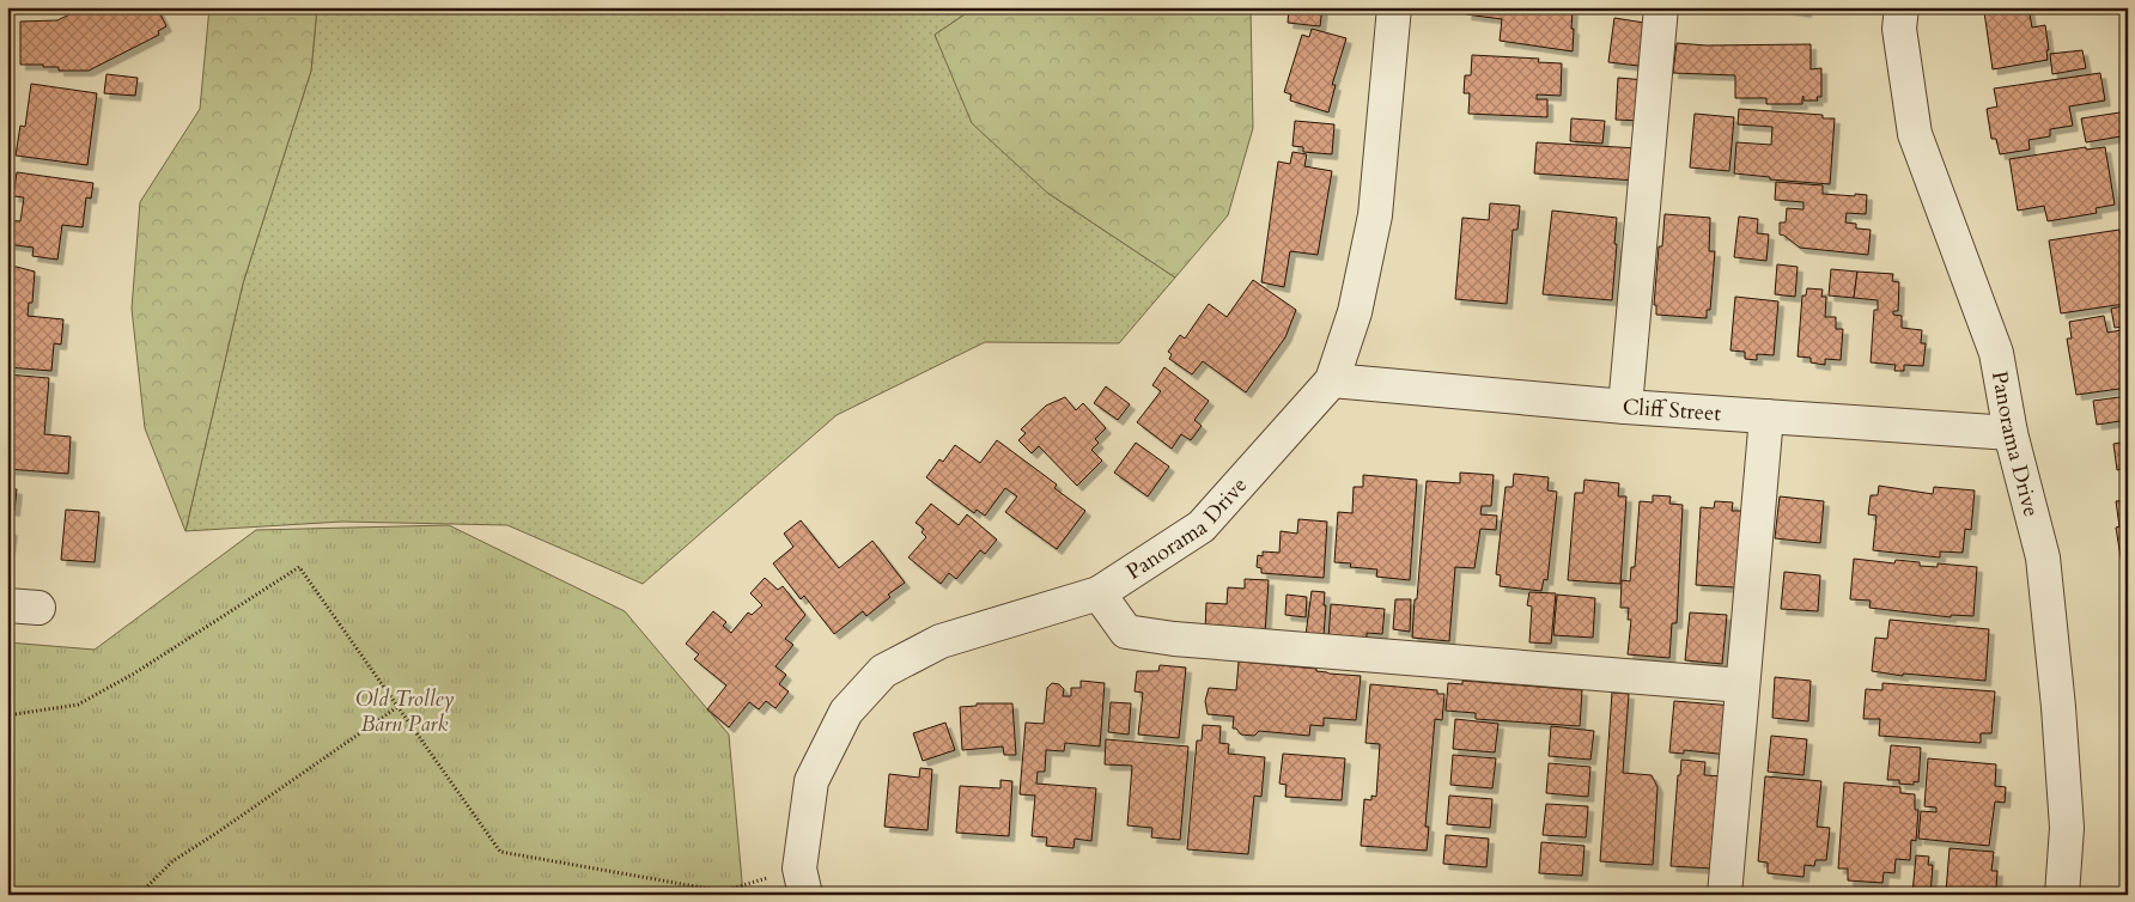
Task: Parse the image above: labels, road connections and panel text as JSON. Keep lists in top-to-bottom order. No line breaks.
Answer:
{"streets":{"street":["Cliff Street","Panorama Drive"]},"crossings":[["Cliff Street","Panorama Drive"]],"parks":["Old Trolley Barn Park"]}
